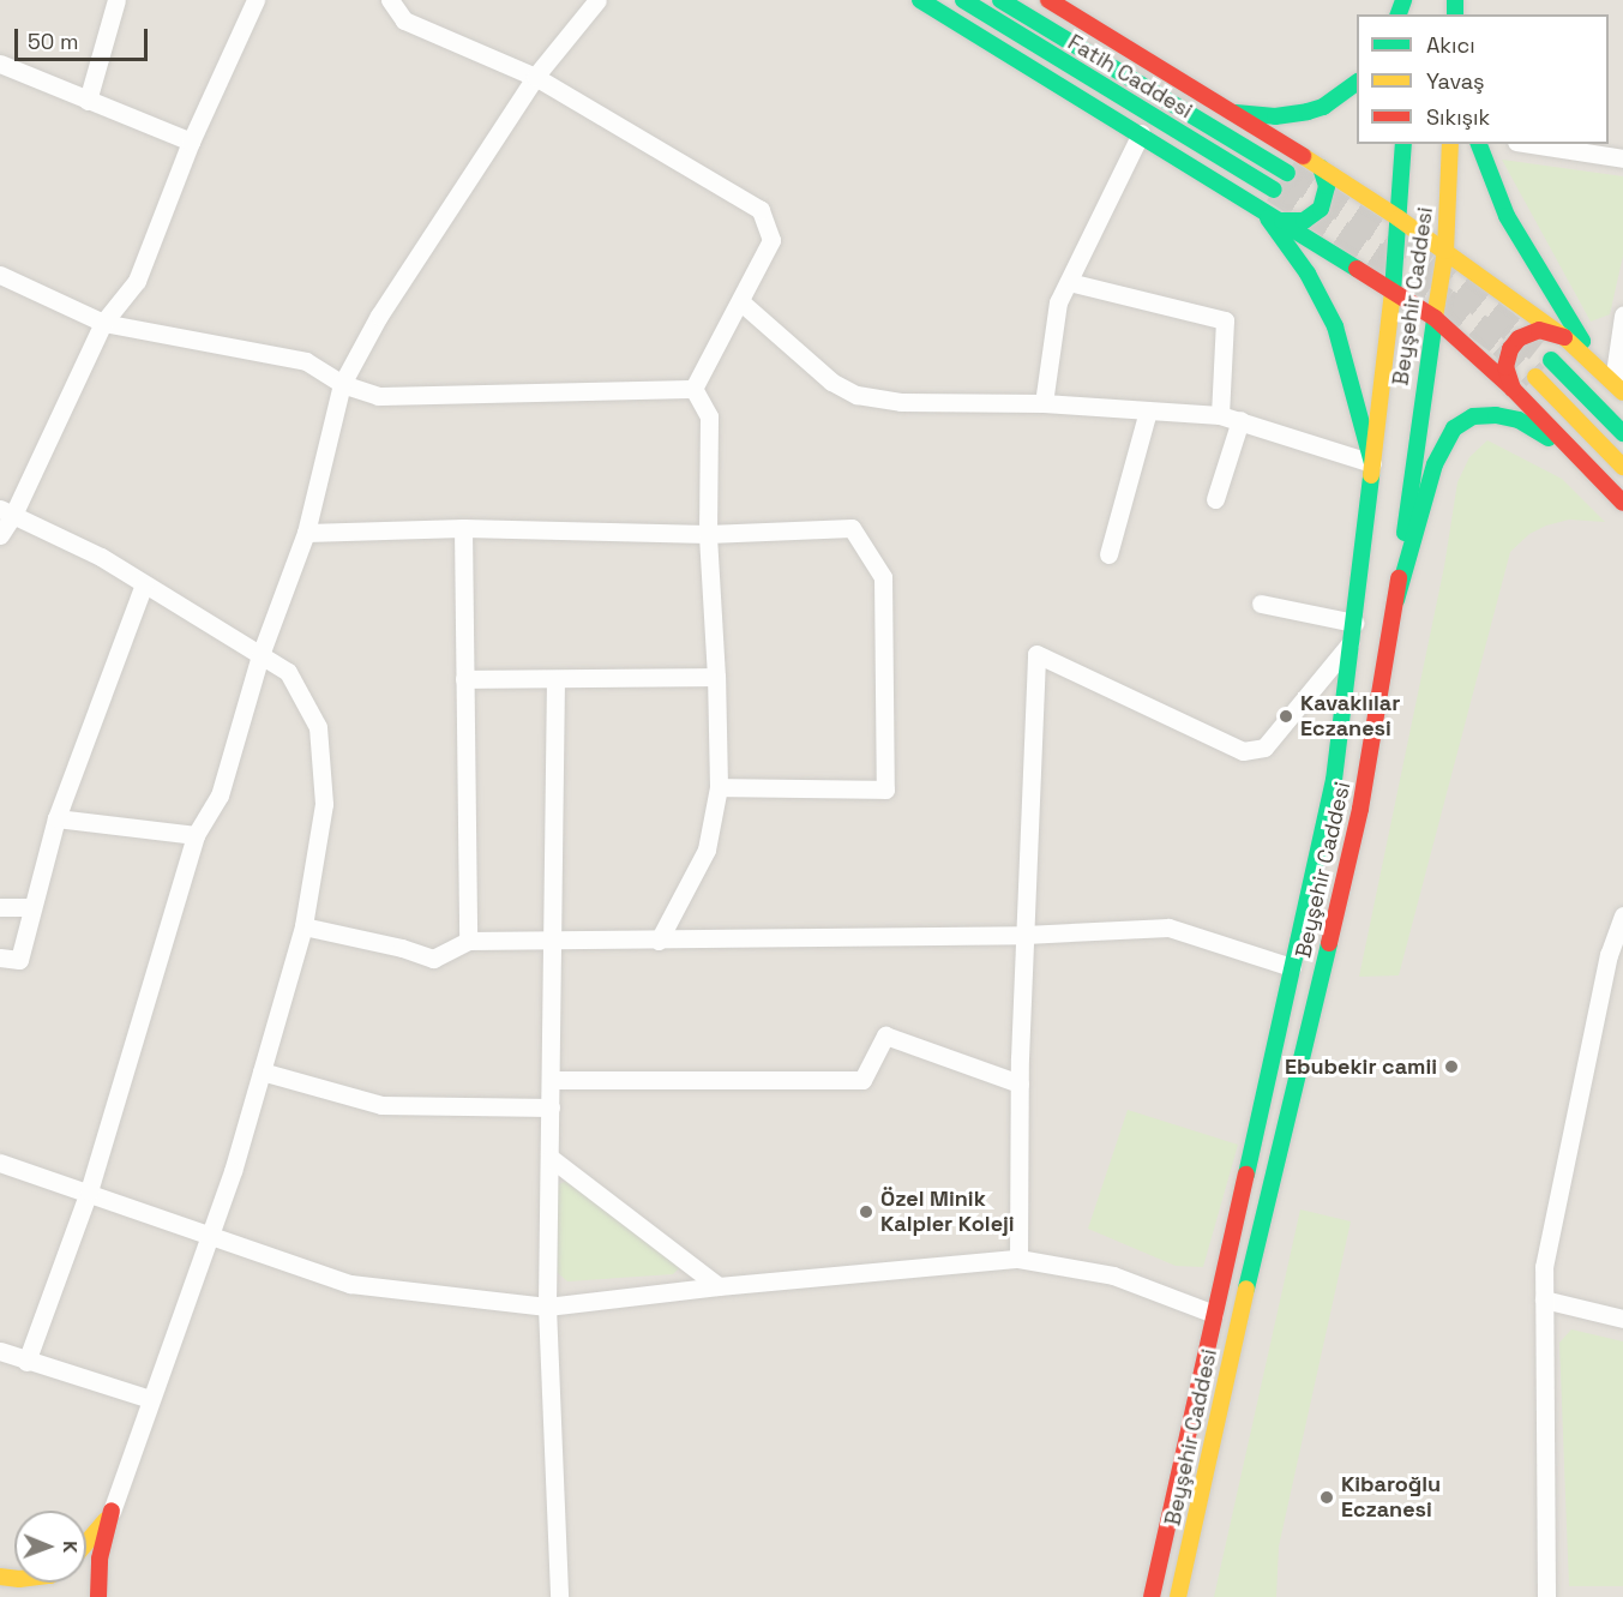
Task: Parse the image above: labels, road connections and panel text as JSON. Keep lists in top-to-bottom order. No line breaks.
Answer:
{"streets":{"main road":["Fatih Caddesi","Beyşehir Caddesi"]},"places":["Kavaklılar Eczanesi","Ebubekir camii","Özel Minik Kalpler Koleji","Kibaroğlu Eczanesi"],"legend":["Akıcı","Yavaş","Sıkışık"],"scale_bar":"50 m","north":"right"}
